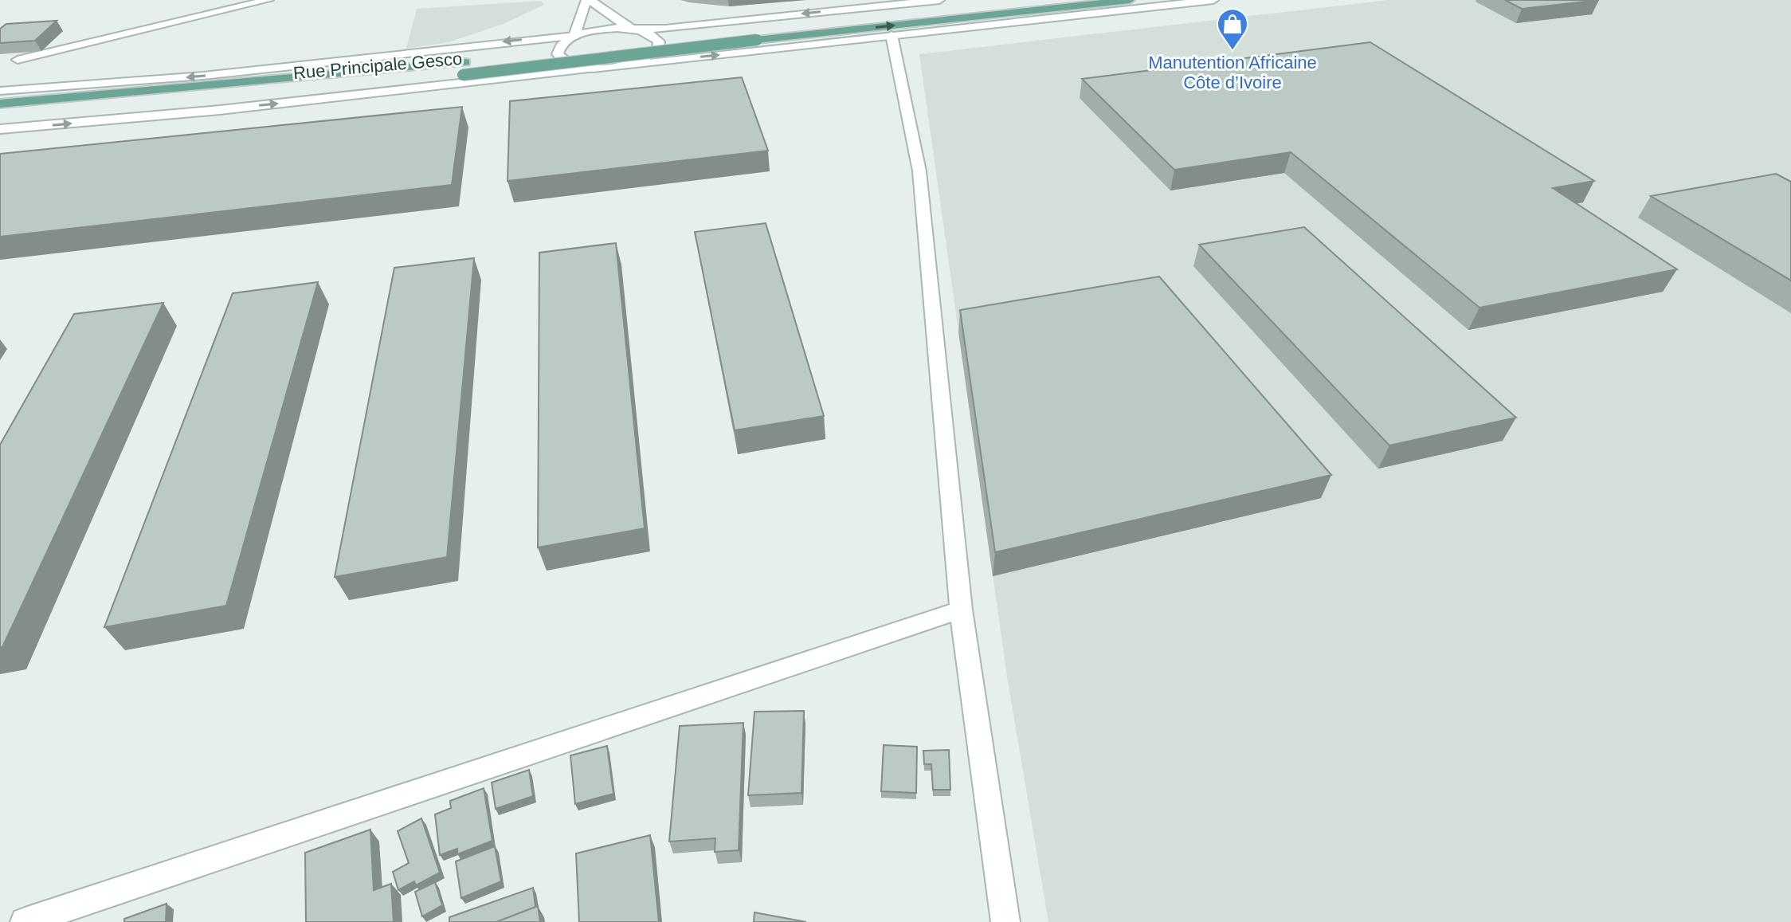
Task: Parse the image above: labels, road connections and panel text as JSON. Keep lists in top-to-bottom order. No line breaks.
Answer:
{"streets":{"main road":["Rue Principale Gesco"]},"places":{"shop":["Manutention Africaine Côte d’Ivoire"]}}
